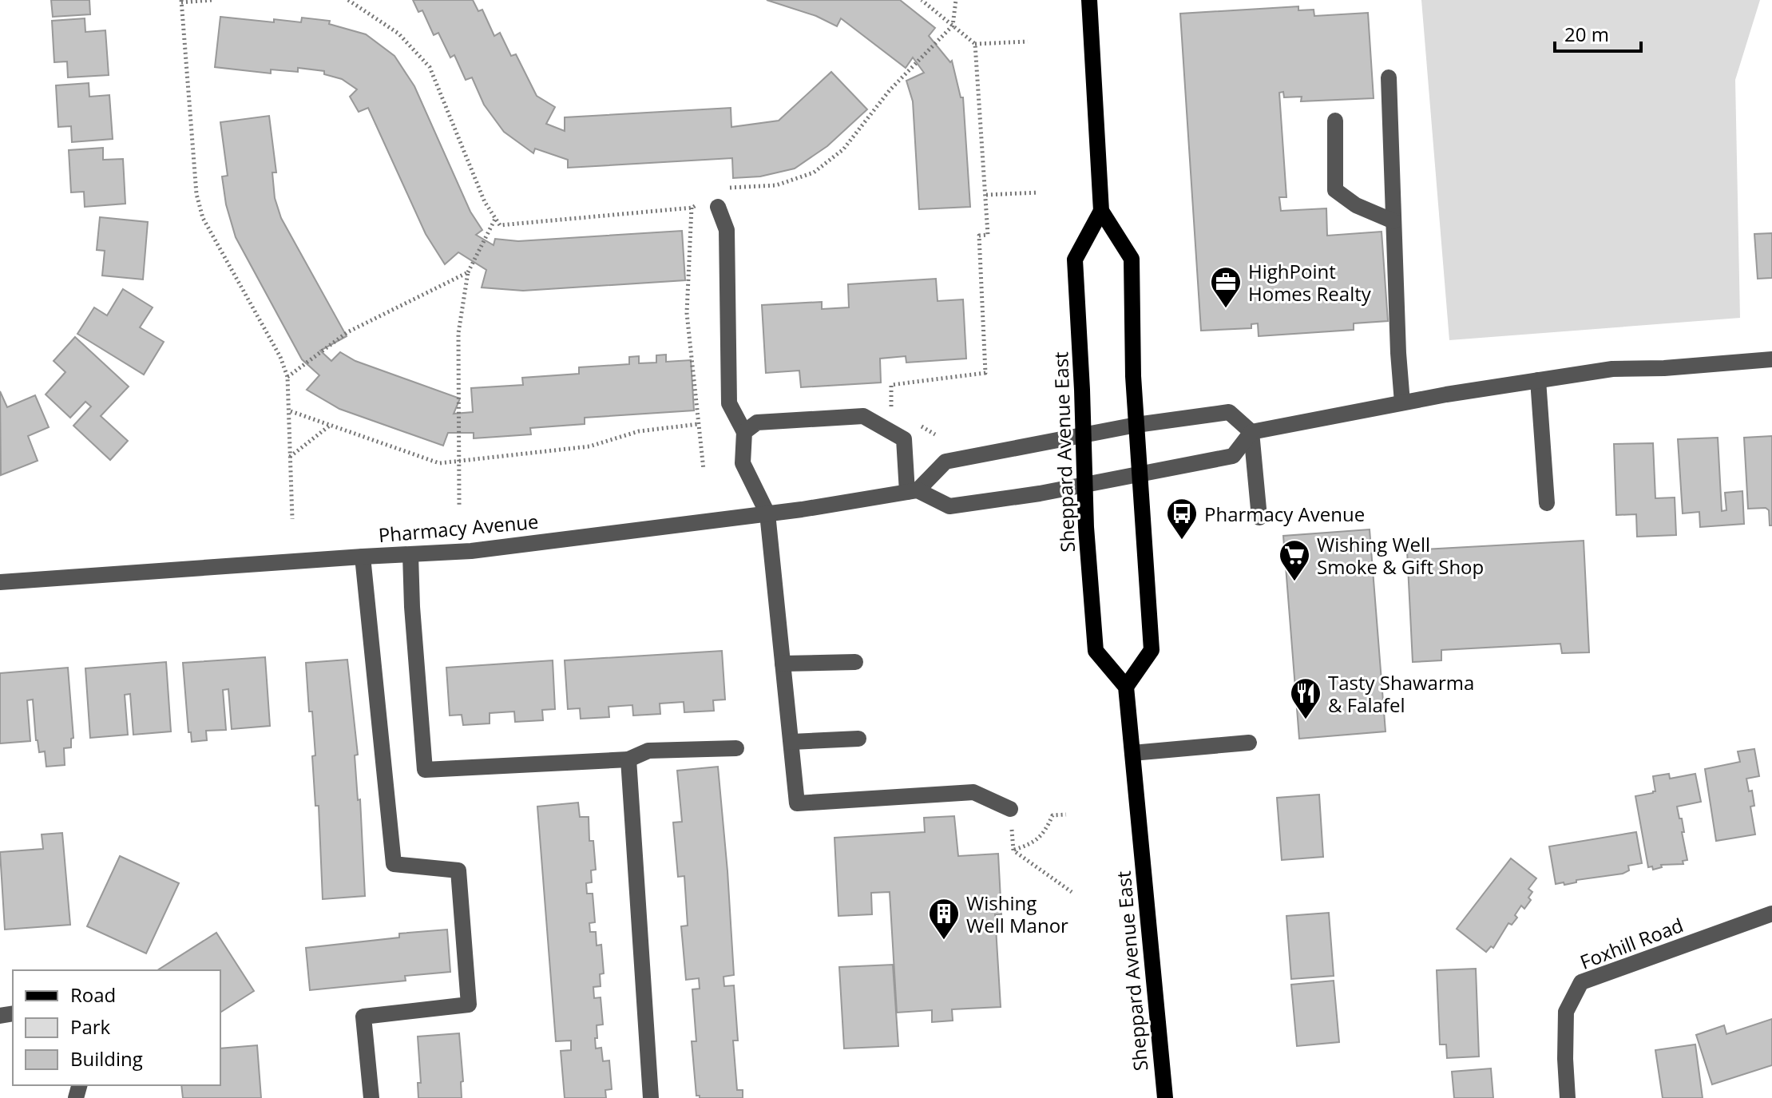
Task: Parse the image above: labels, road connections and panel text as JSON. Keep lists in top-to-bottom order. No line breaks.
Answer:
{"streets":{"main road":["Sheppard Avenue East"],"street":["Pharmacy Avenue","Foxhill Road"]},"places":{"office":["HighPoint Homes Realty"],"bus stop":["Pharmacy Avenue"],"supermarket":["Wishing Well Smoke & Gift Shop"],"restaurant":["Tasty Shawarma & Falafel"],"building":["Wishing Well Manor"]},"legend":["Road","Park","Building"],"scale_bar":"20 m"}
